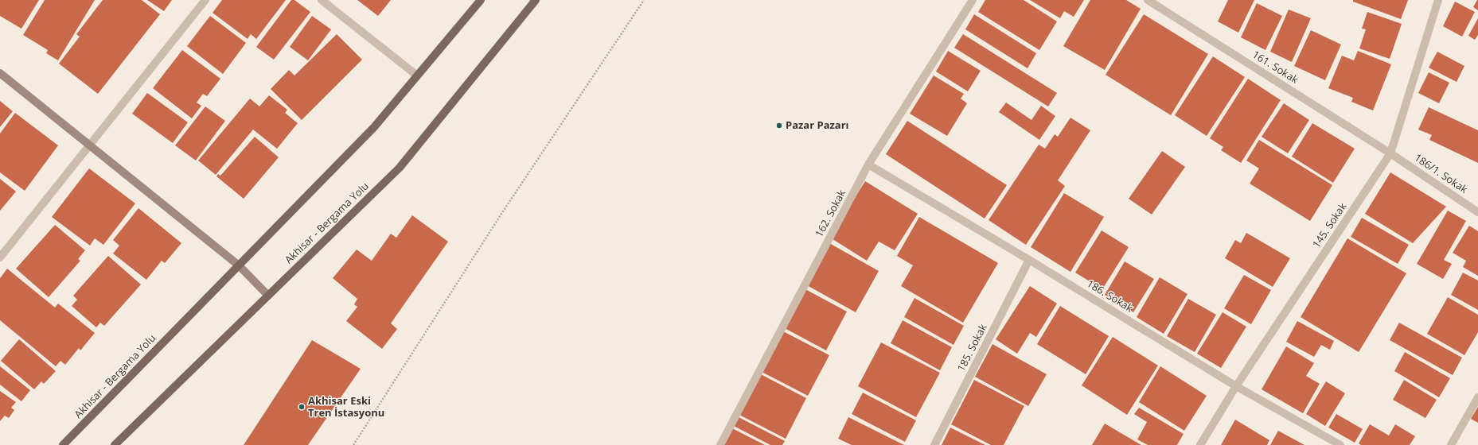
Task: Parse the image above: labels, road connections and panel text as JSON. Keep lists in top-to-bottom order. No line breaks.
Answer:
{"streets":{"main road":["Akhisar - Bergama Yolu"],"street":["161. Sokak","186/1. Sokak","162. Sokak","145. Sokak","186. Sokak","185. Sokak"]},"crossings":[["161. Sokak","186/1. Sokak"],["161. Sokak","145. Sokak"],["186/1. Sokak","145. Sokak"],["162. Sokak","186. Sokak"],["145. Sokak","186. Sokak"],["186. Sokak","185. Sokak"]],"places":["Pazar Pazarı","Akhisar Eski Tren İstasyonu"]}
